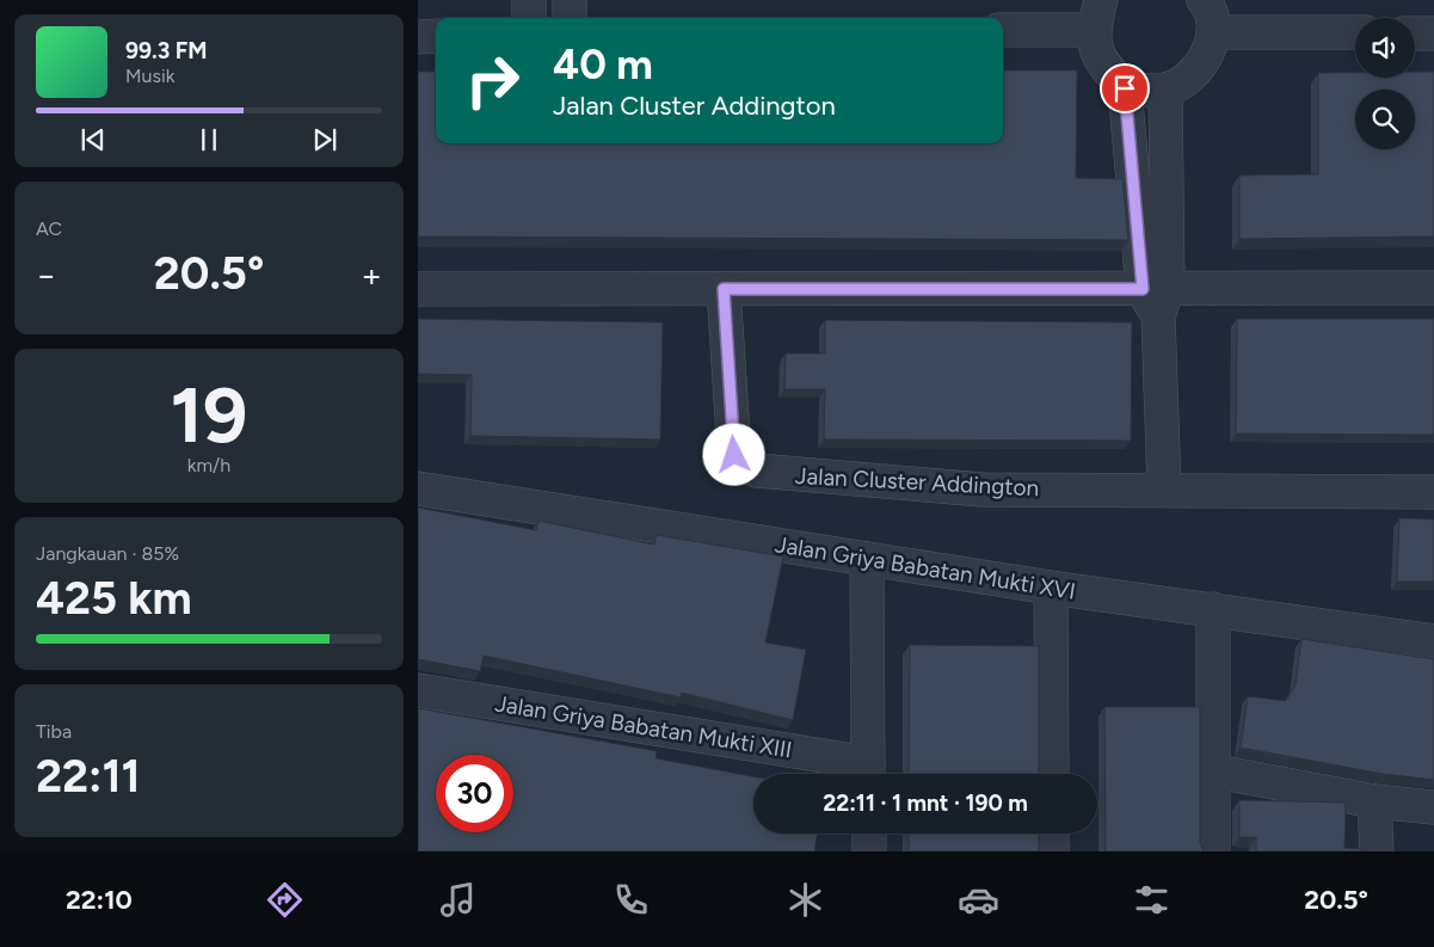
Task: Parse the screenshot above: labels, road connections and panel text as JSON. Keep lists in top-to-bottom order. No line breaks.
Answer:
{"streets":{"street":["Jalan Cluster Addington","Jalan Griya Babatan Mukti XVI","Jalan Griya Babatan Mukti XIII"]},"page":{"turn":["40 m","Jalan Cluster Addington"],"song":["99.3 FM","Musik"],"tile":["AC",["19","km/h"],["Jangkauan · 85%","425 km"],["Tiba","22:11"]],"heat":["−","20.5°","+"],"limit":"30","trip":"22:11 · 1 mnt · 190 m","tabs":["22:10","20.5°"]}}
